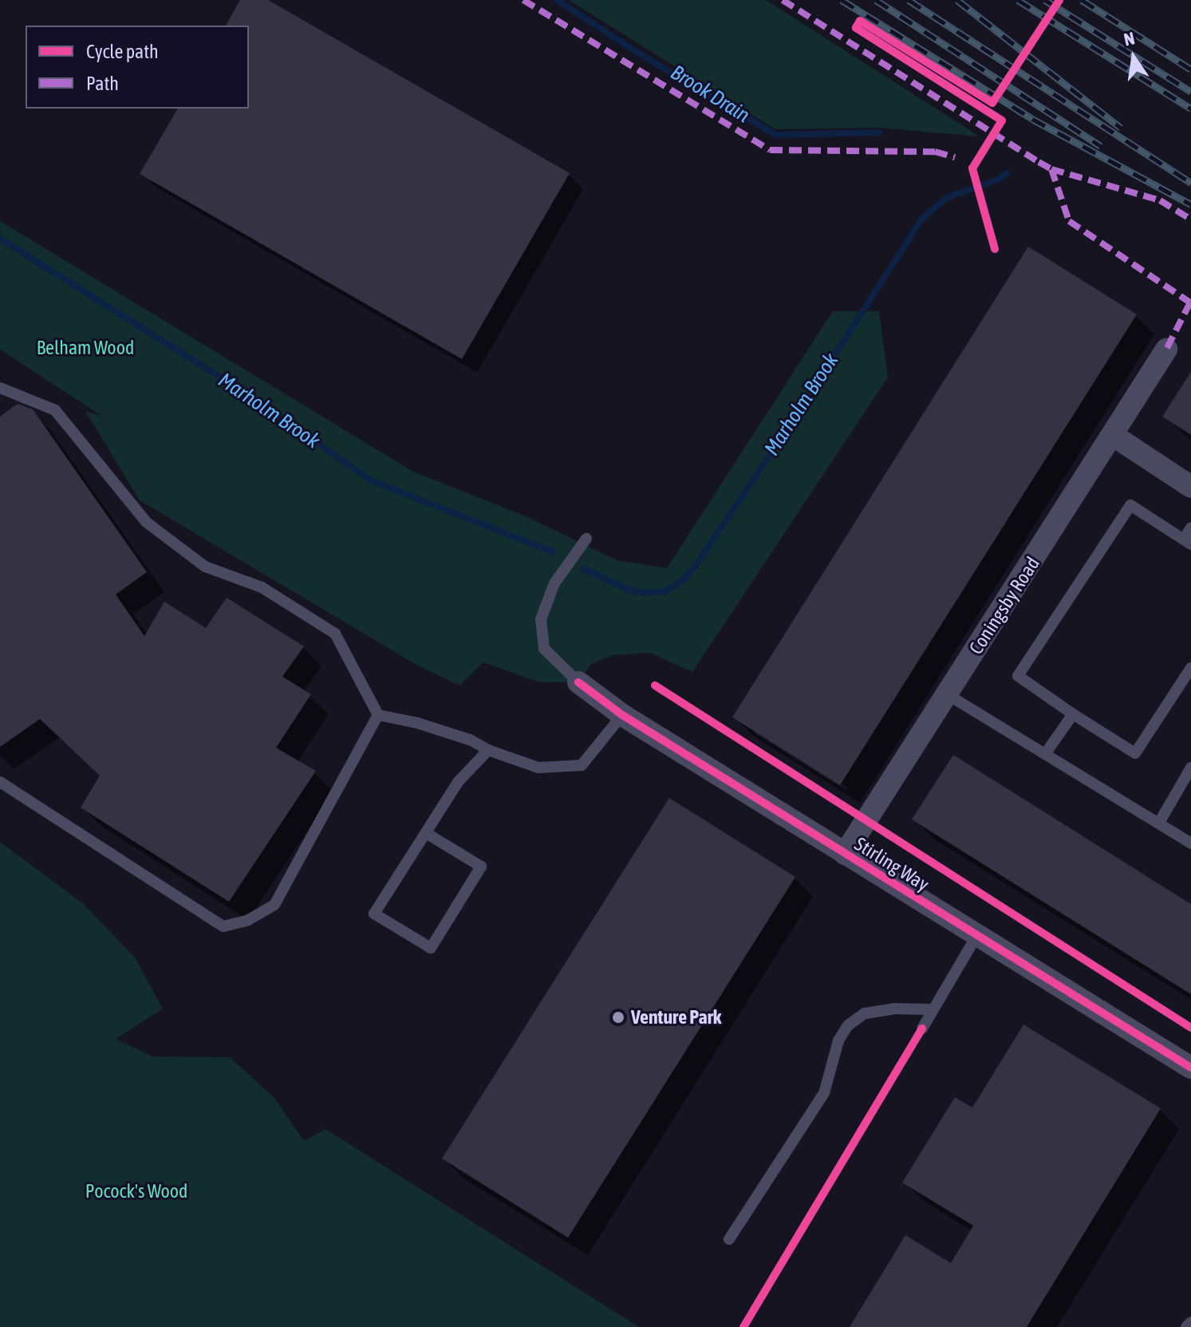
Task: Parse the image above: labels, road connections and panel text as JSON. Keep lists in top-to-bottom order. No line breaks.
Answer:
{"streets":{"street":["Coningsby Road","Stirling Way"]},"crossings":[["Coningsby Road","Stirling Way"]],"water":["Brook Drain","Marholm Brook"],"parks":["Belham Wood","Pocock's Wood"],"places":["Venture Park"],"legend":["Cycle path","Path"],"north":"top"}
